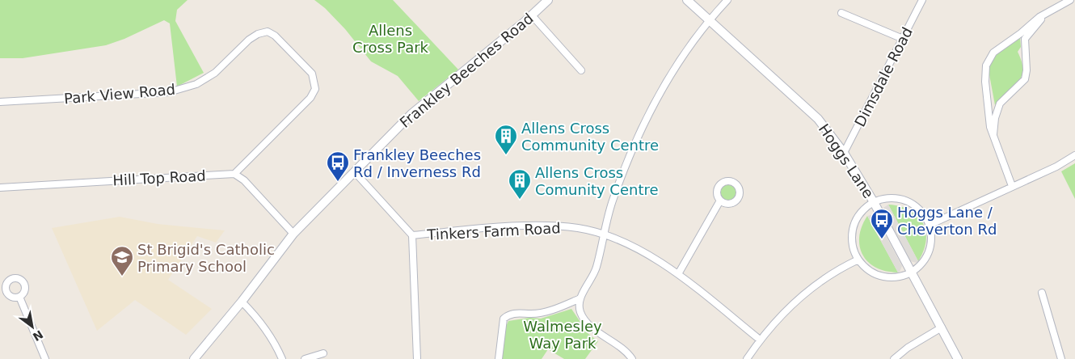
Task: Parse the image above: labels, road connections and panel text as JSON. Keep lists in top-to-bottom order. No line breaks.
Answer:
{"streets":{"street":["Frankley Beeches Road","Dimsdale Road","Park View Road","Hoggs Lane","Hill Top Road","Tinkers Farm Road"]},"crossings":[["Dimsdale Road","Hoggs Lane"],["Park View Road","Hill Top Road"]],"parks":["Allens Cross Park","Walmesley Way Park"],"places":{"building":["Allens Cross Community Centre","Allens Cross Comunity Centre"],"bus stop":["Frankley Beeches Rd / Inverness Rd","Hoggs Lane / Cheverton Rd"],"school or university":["St Brigid's Catholic Primary School"]},"north":"bottom right"}
